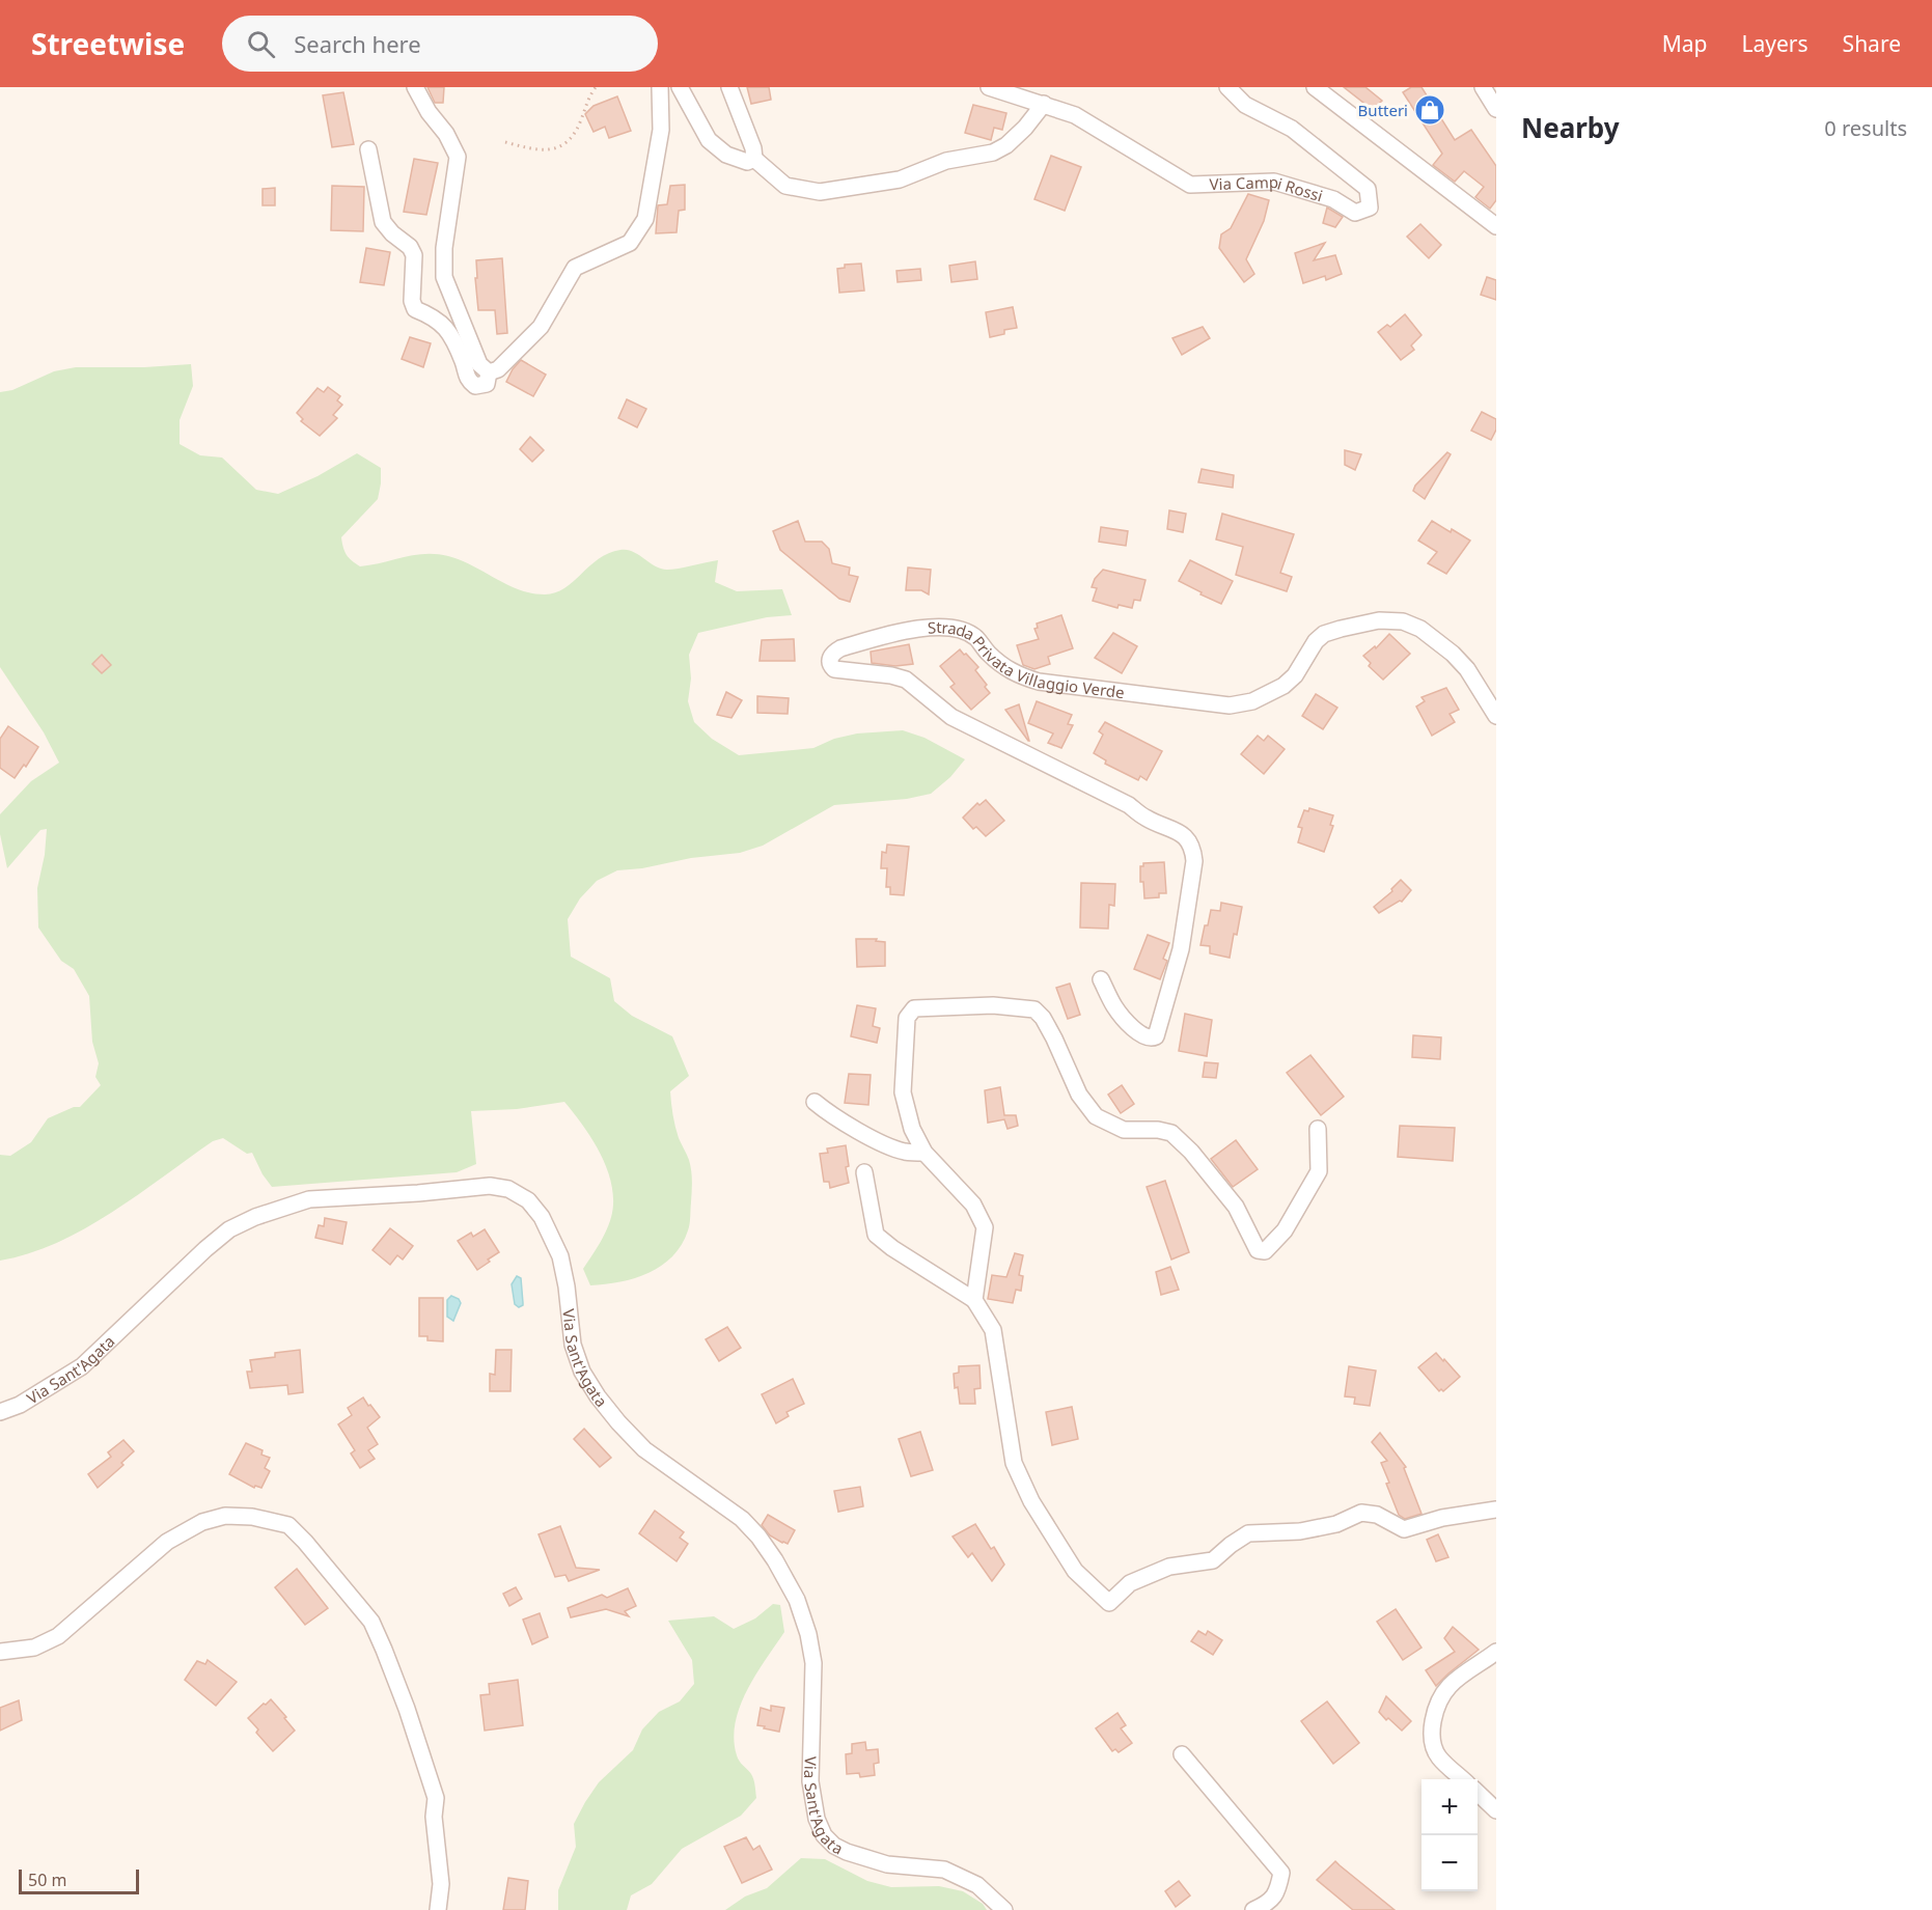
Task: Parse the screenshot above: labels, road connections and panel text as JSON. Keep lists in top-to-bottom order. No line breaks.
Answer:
{"streets":{"street":["Via Campi Rossi","Strada Privata Villaggio Verde","Via Sant'Agata"]},"places":{"shop":["Butteri"]},"scale_bar":"50 m","page":{"header":"Streetwise","search":"Search here","nav":["Map","Layers","Share"],"heading":["Nearby","0 results"],"map_buttons":["+","−"],"scale":"50 m"}}
